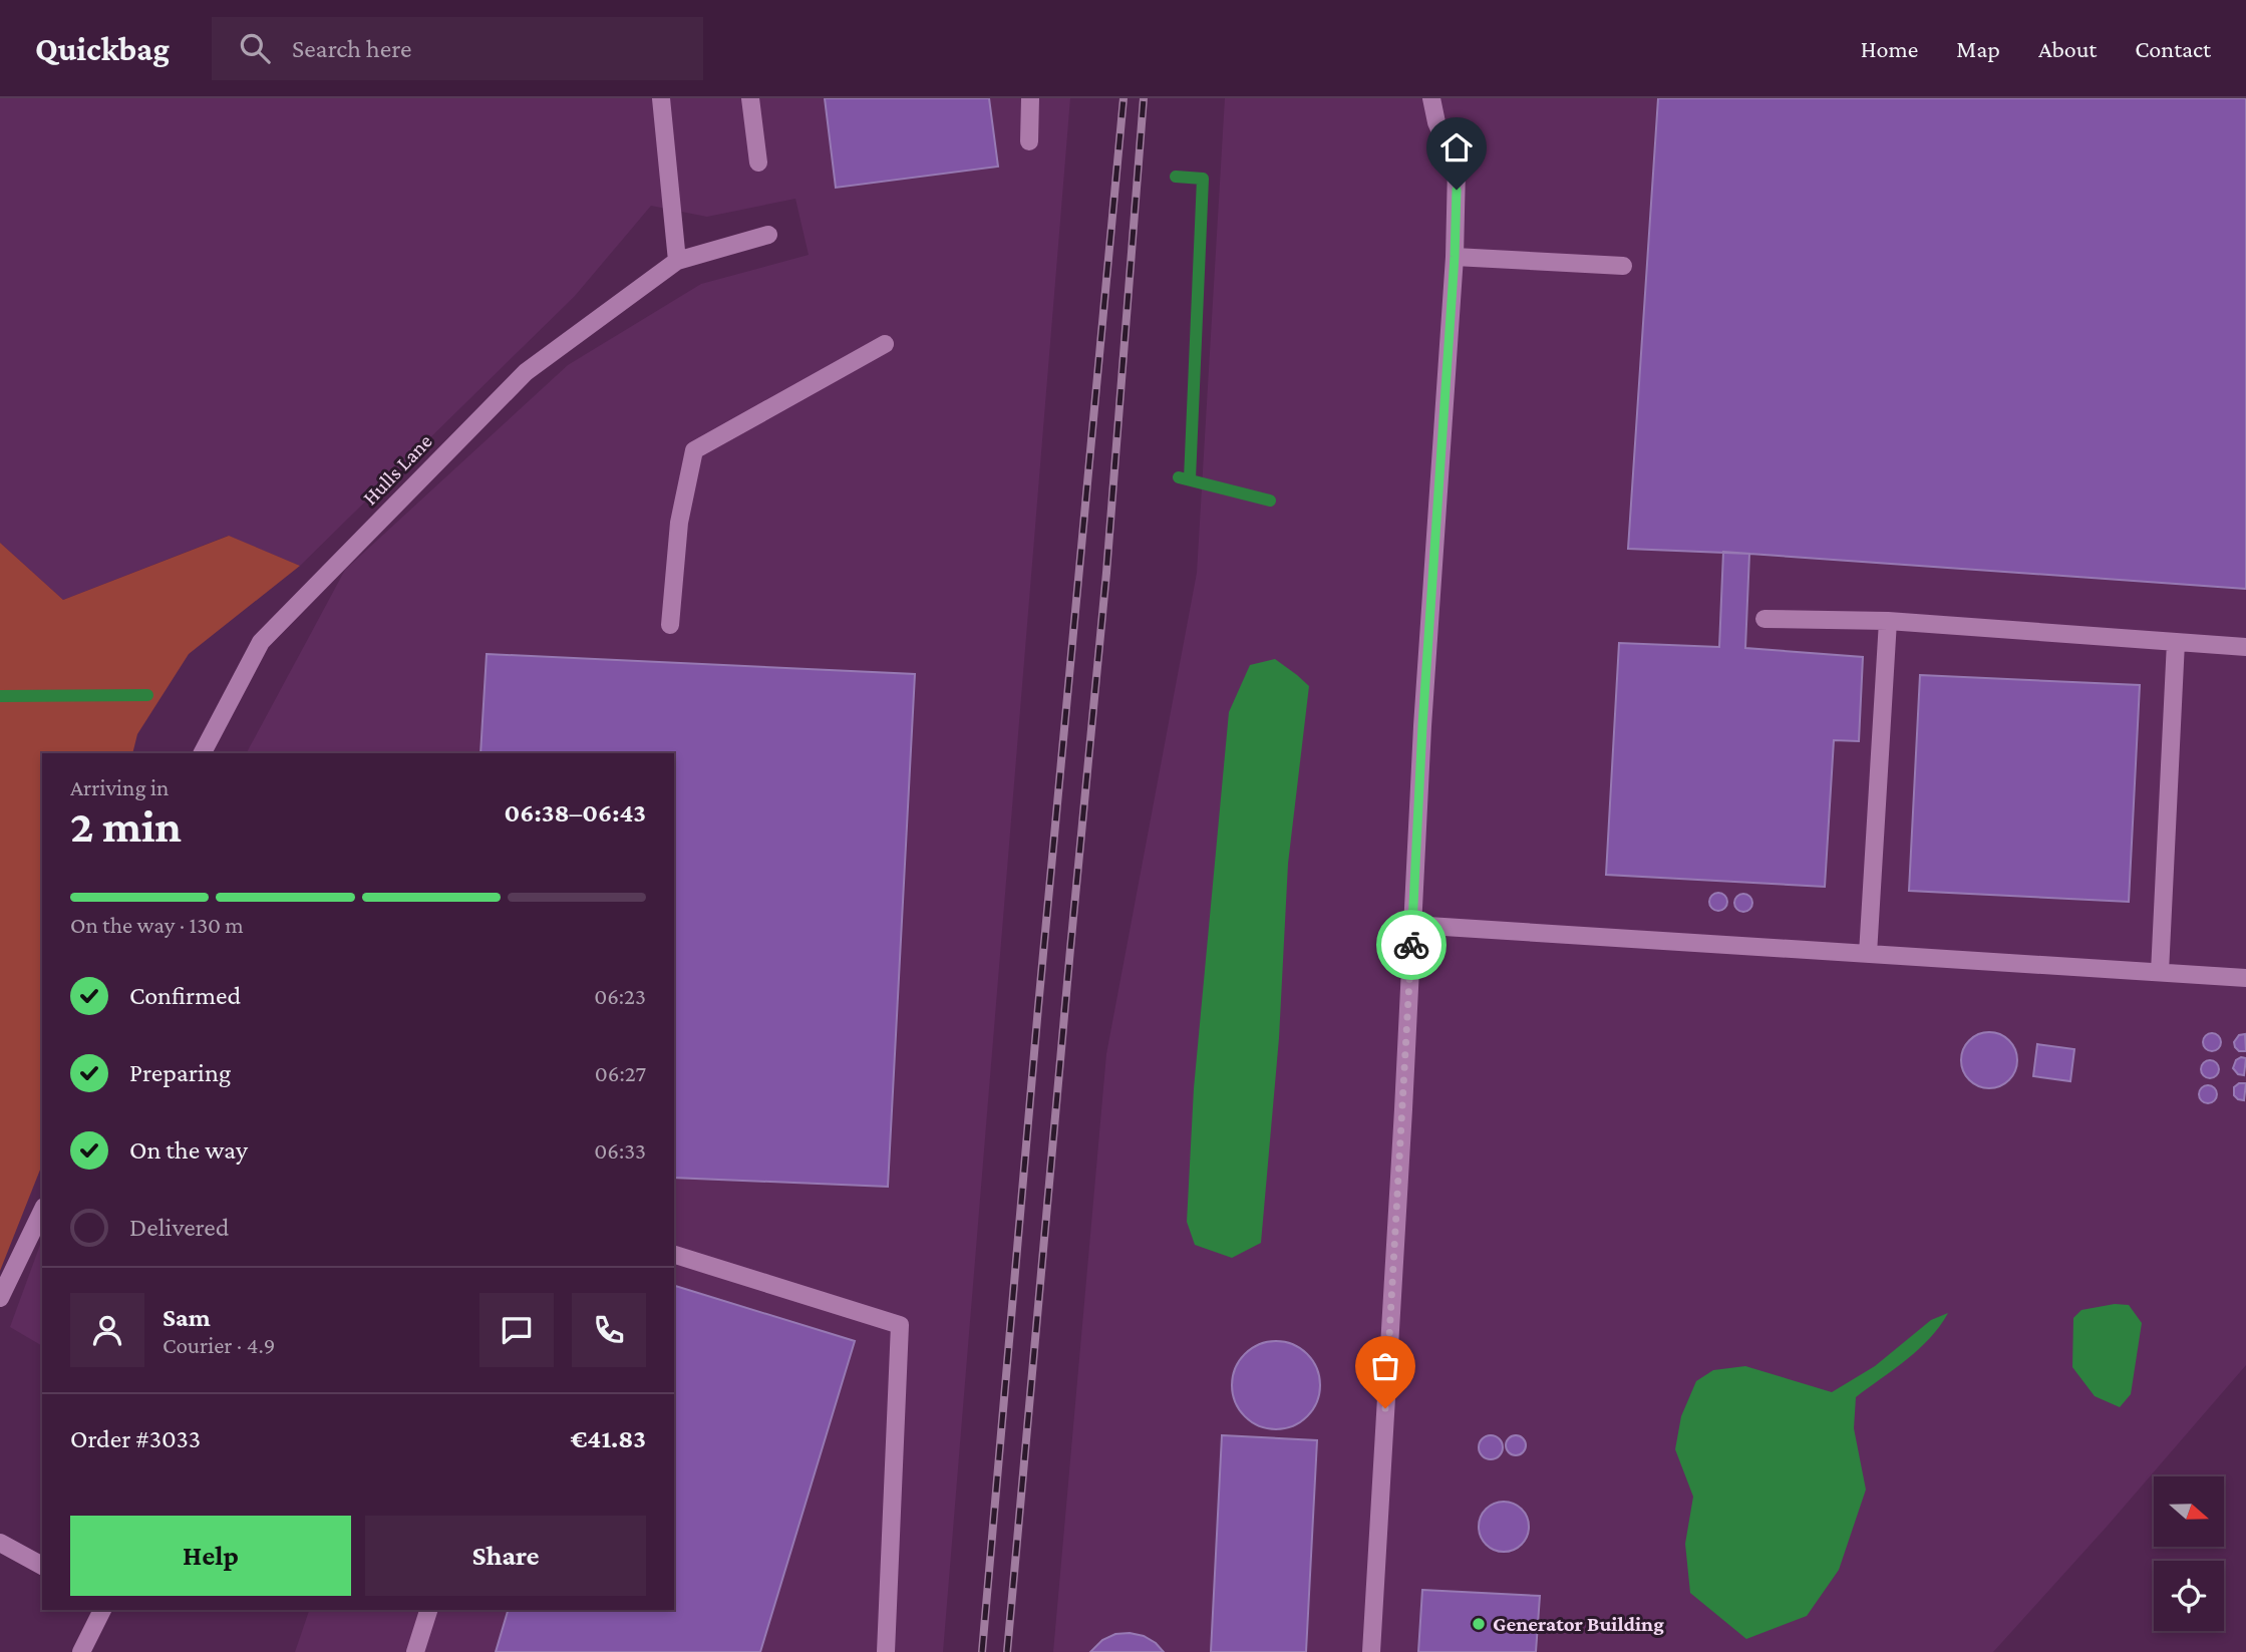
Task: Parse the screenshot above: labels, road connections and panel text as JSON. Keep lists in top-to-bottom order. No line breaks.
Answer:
{"streets":{"street":["Hulls Lane"]},"places":["Generator Building"],"north":"right","page":{"header":"Quickbag","search":"Search here","nav":["Home","Map","About","Contact"],"heading":["2 min","Arriving in","06:38–06:43"],"panel":["Sam","Courier · 4.9","Order #3033","€41.83"],"bar":"On the way · 130 m","list":[["Confirmed","06:23"],["Preparing","06:27"],["On the way","06:33"],"Delivered"],"buttons":["Help","Share"]}}
